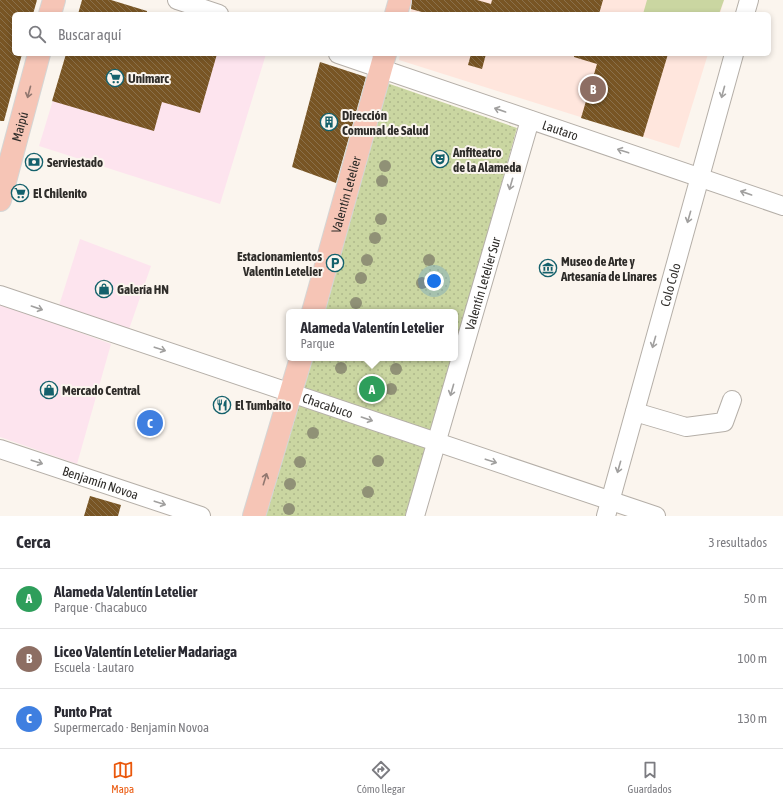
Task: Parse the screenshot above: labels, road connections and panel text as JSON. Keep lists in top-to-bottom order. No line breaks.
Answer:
{"streets":{"main road":["Maipú","Valentín Letelier"],"street":["Lautaro","Valentín Letelier Sur","Colo Colo","Chacabuco","Benjamín Novoa"]},"crossings":[["Lautaro","Valentín Letelier"],["Lautaro","Valentín Letelier Sur"],["Lautaro","Colo Colo"],["Valentín Letelier Sur","Chacabuco"],["Colo Colo","Chacabuco"]],"one_way":["Maipú","Lautaro","Valentín Letelier Sur","Colo Colo","Chacabuco","Benjamín Novoa"],"places":{"supermarket":["Unimarc","El Chilenito"],"building":["Dirección Comunal de Salud"],"theatre":["Anfiteatro de la Alameda"],"bank":["Serviestado"],"parking":["Estacionamientos Valentin Letelier"],"museum":["Museo de Arte y Artesanía de Linares"],"shop":["Galería HN","Mercado Central"],"restaurant":["El Tumbaito"]},"page":{"search":"Buscar aquí","pins":["B","A","C"],"popup":["Alameda Valentín Letelier","Parque"],"heading":["Cerca","3 resultados"],"list":[{"mark":"A","name":"Alameda Valentín Letelier","note":"Parque · Chacabuco","value":"50 m"},{"mark":"B","name":"Liceo Valentín Letelier Madariaga","note":"Escuela · Lautaro","value":"100 m"},{"mark":"C","name":"Punto Prat","note":"Supermercado · Benjamín Novoa","value":"130 m"}],"nav":["Mapa","Cómo llegar","Guardados"]}}
